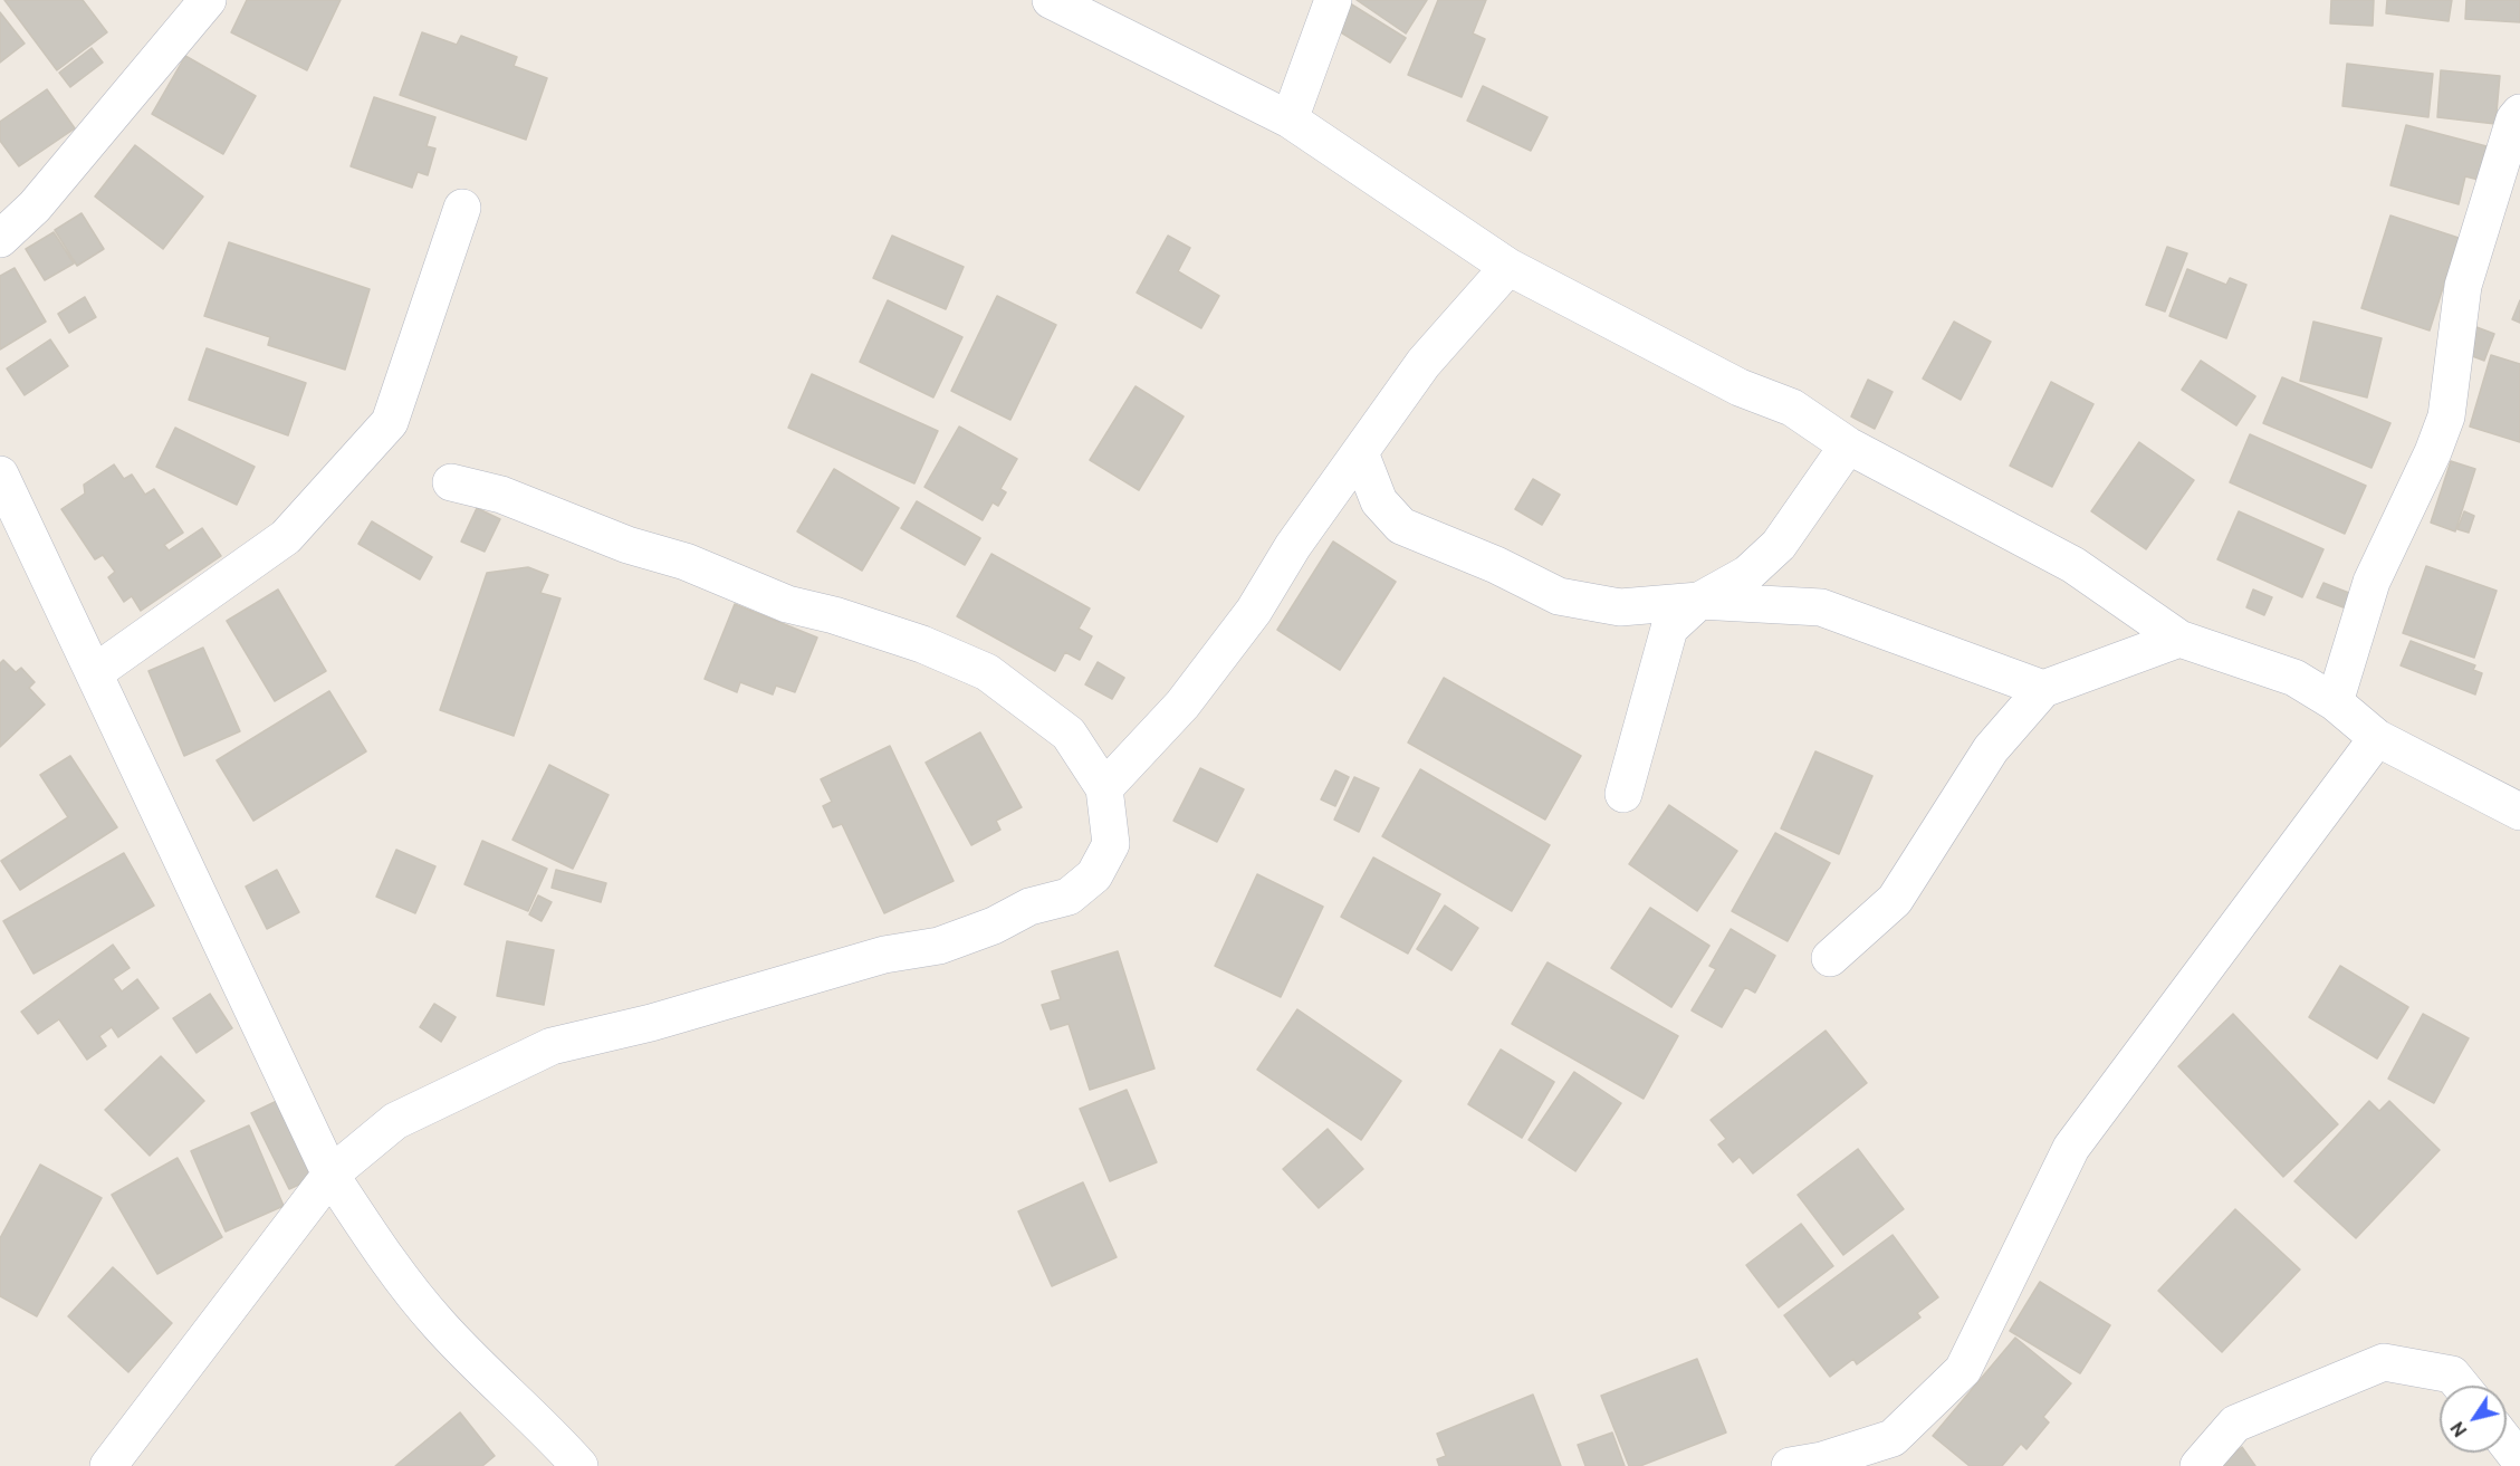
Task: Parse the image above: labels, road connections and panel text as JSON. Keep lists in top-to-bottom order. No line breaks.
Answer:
{"north":"bottom left"}
